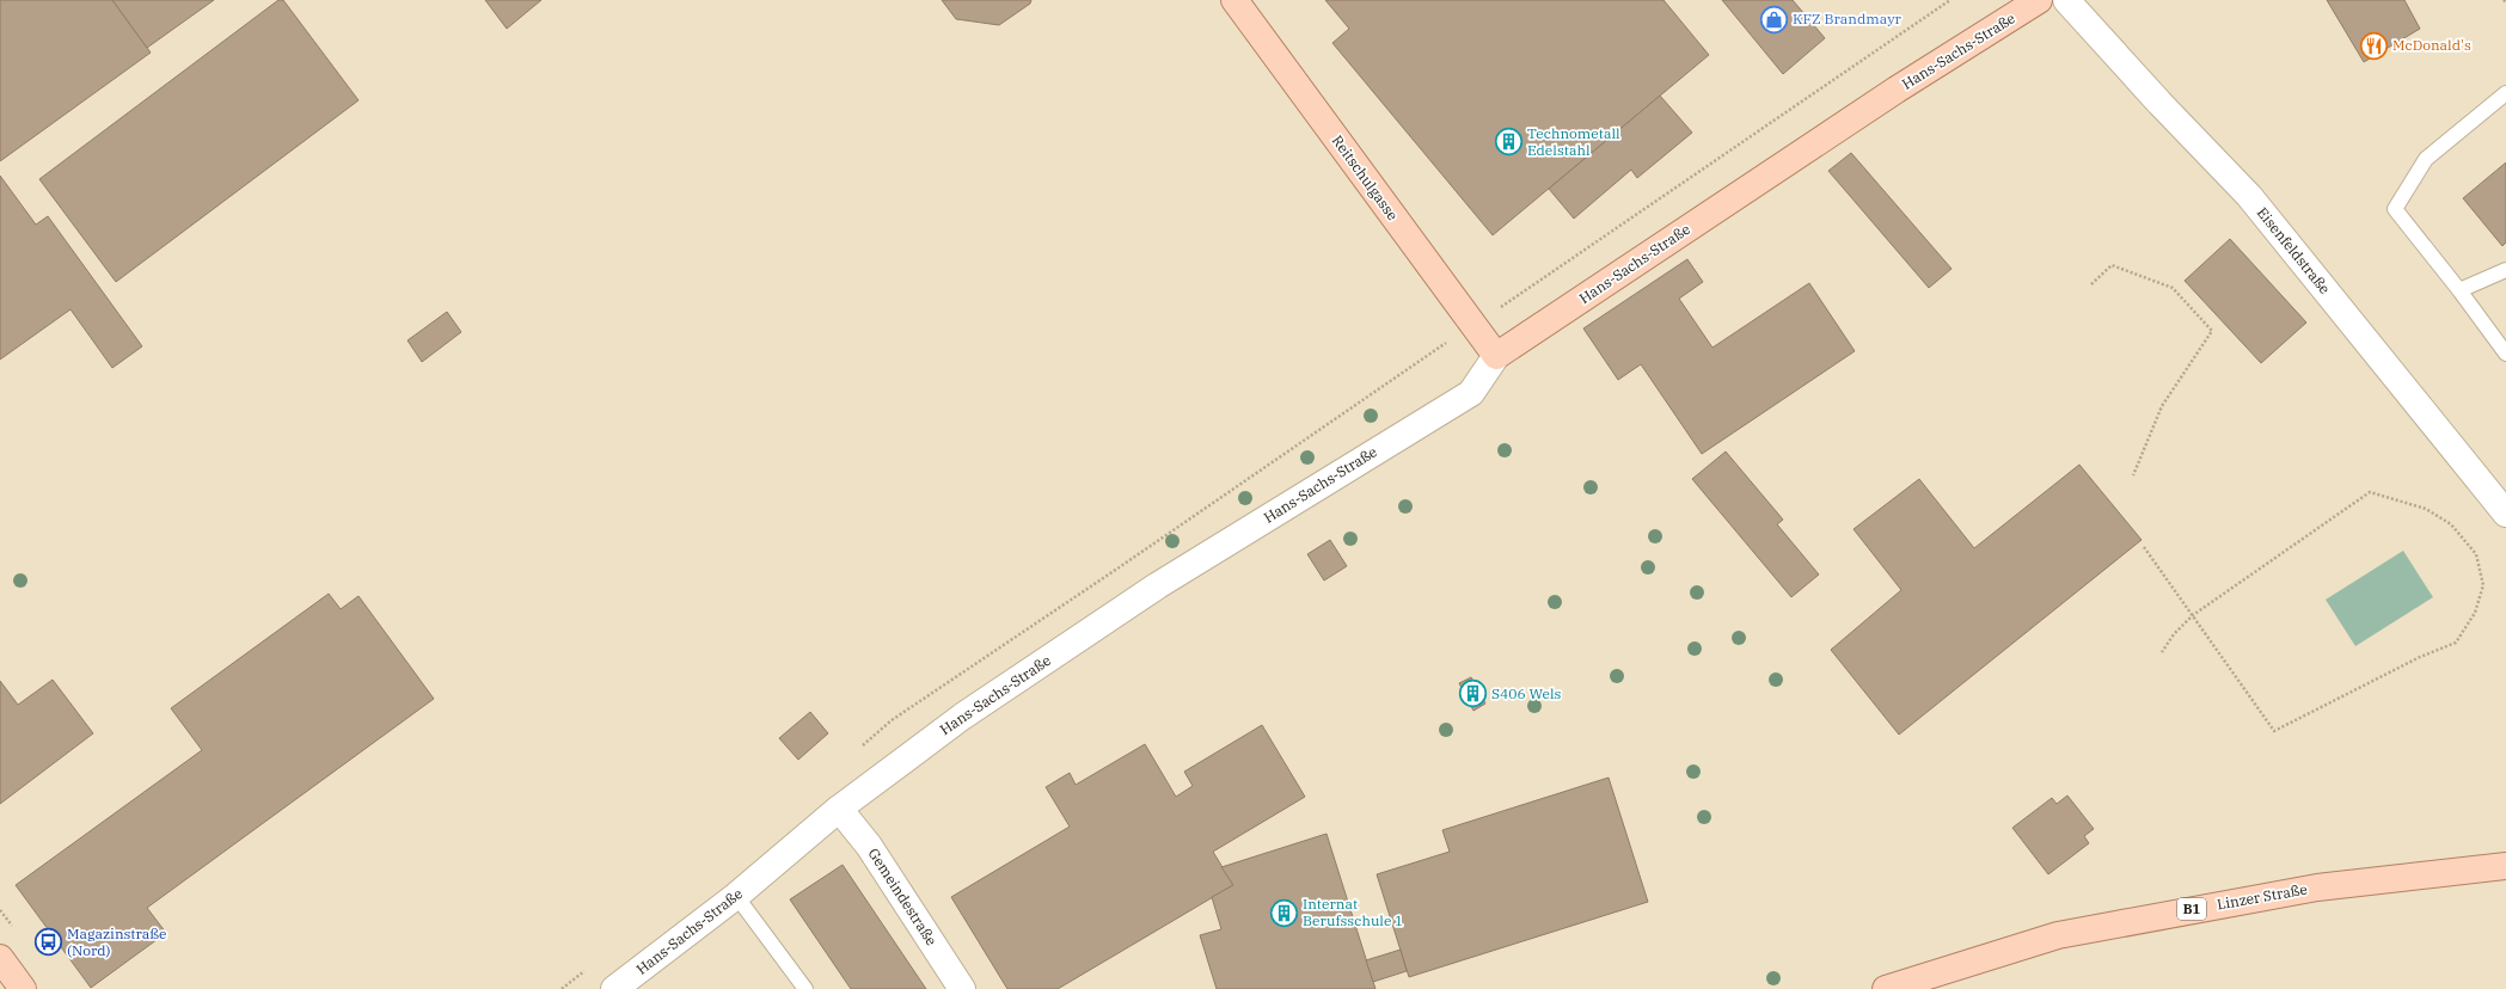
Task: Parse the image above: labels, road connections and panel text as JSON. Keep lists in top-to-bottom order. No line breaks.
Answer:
{"streets":{"main road":["Hans-Sachs-Straße","Reitschulgasse","Linzer Straße","B1"],"street":["Eisenfeldstraße","Gemeindestraße"]},"crossings":[["Hans-Sachs-Straße","Reitschulgasse"],["Hans-Sachs-Straße","Gemeindestraße"]],"places":{"shop":["KFZ Brandmayr"],"restaurant":["McDonald's"],"building":["Technometall Edelstahl","S406 Wels","Internat Berufsschule 1"],"bus stop":["Magazinstraße (Nord)"]}}
